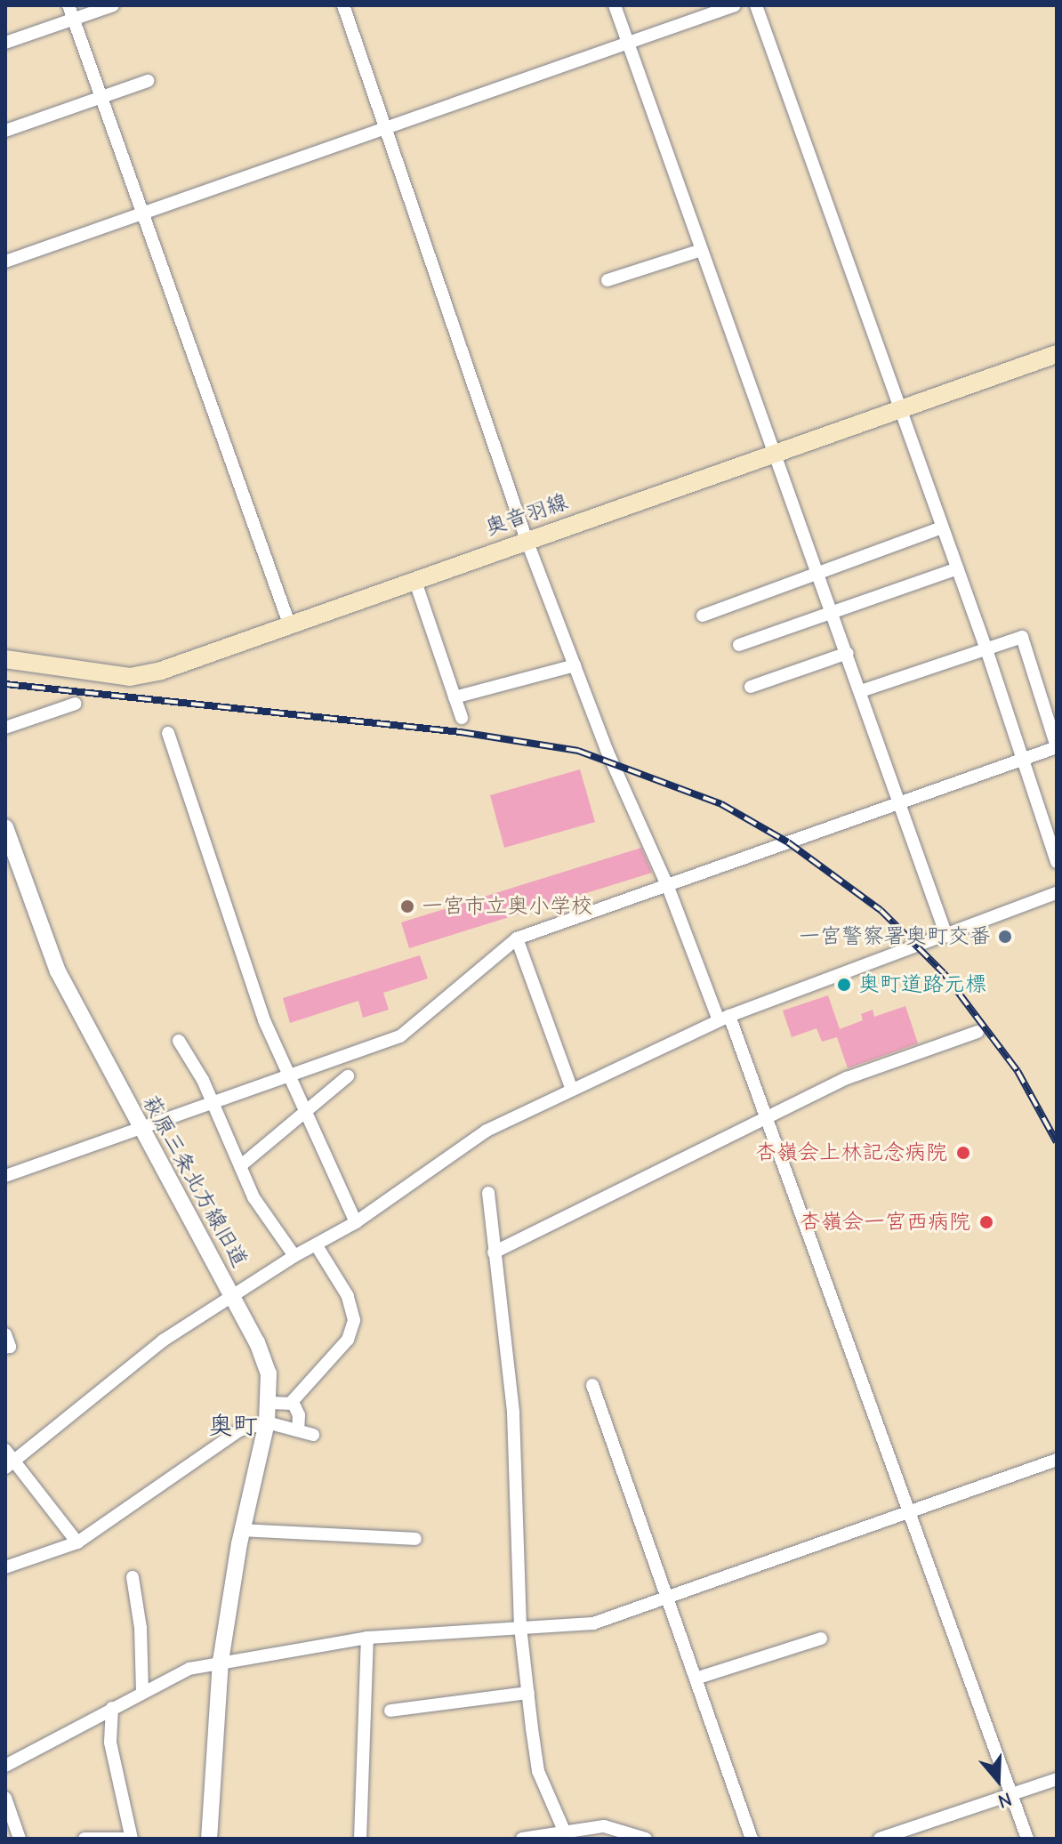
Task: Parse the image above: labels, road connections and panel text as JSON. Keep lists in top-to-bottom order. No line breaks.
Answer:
{"streets":{"main road":["奥音羽線"],"street":["萩原三条北方線旧道"]},"districts":["奥町"],"places":["一宮市立奥小学校","一宮警察署奥町交番","奥町道路元標","杏嶺会上林記念病院","杏嶺会一宮西病院"],"north":"bottom"}
